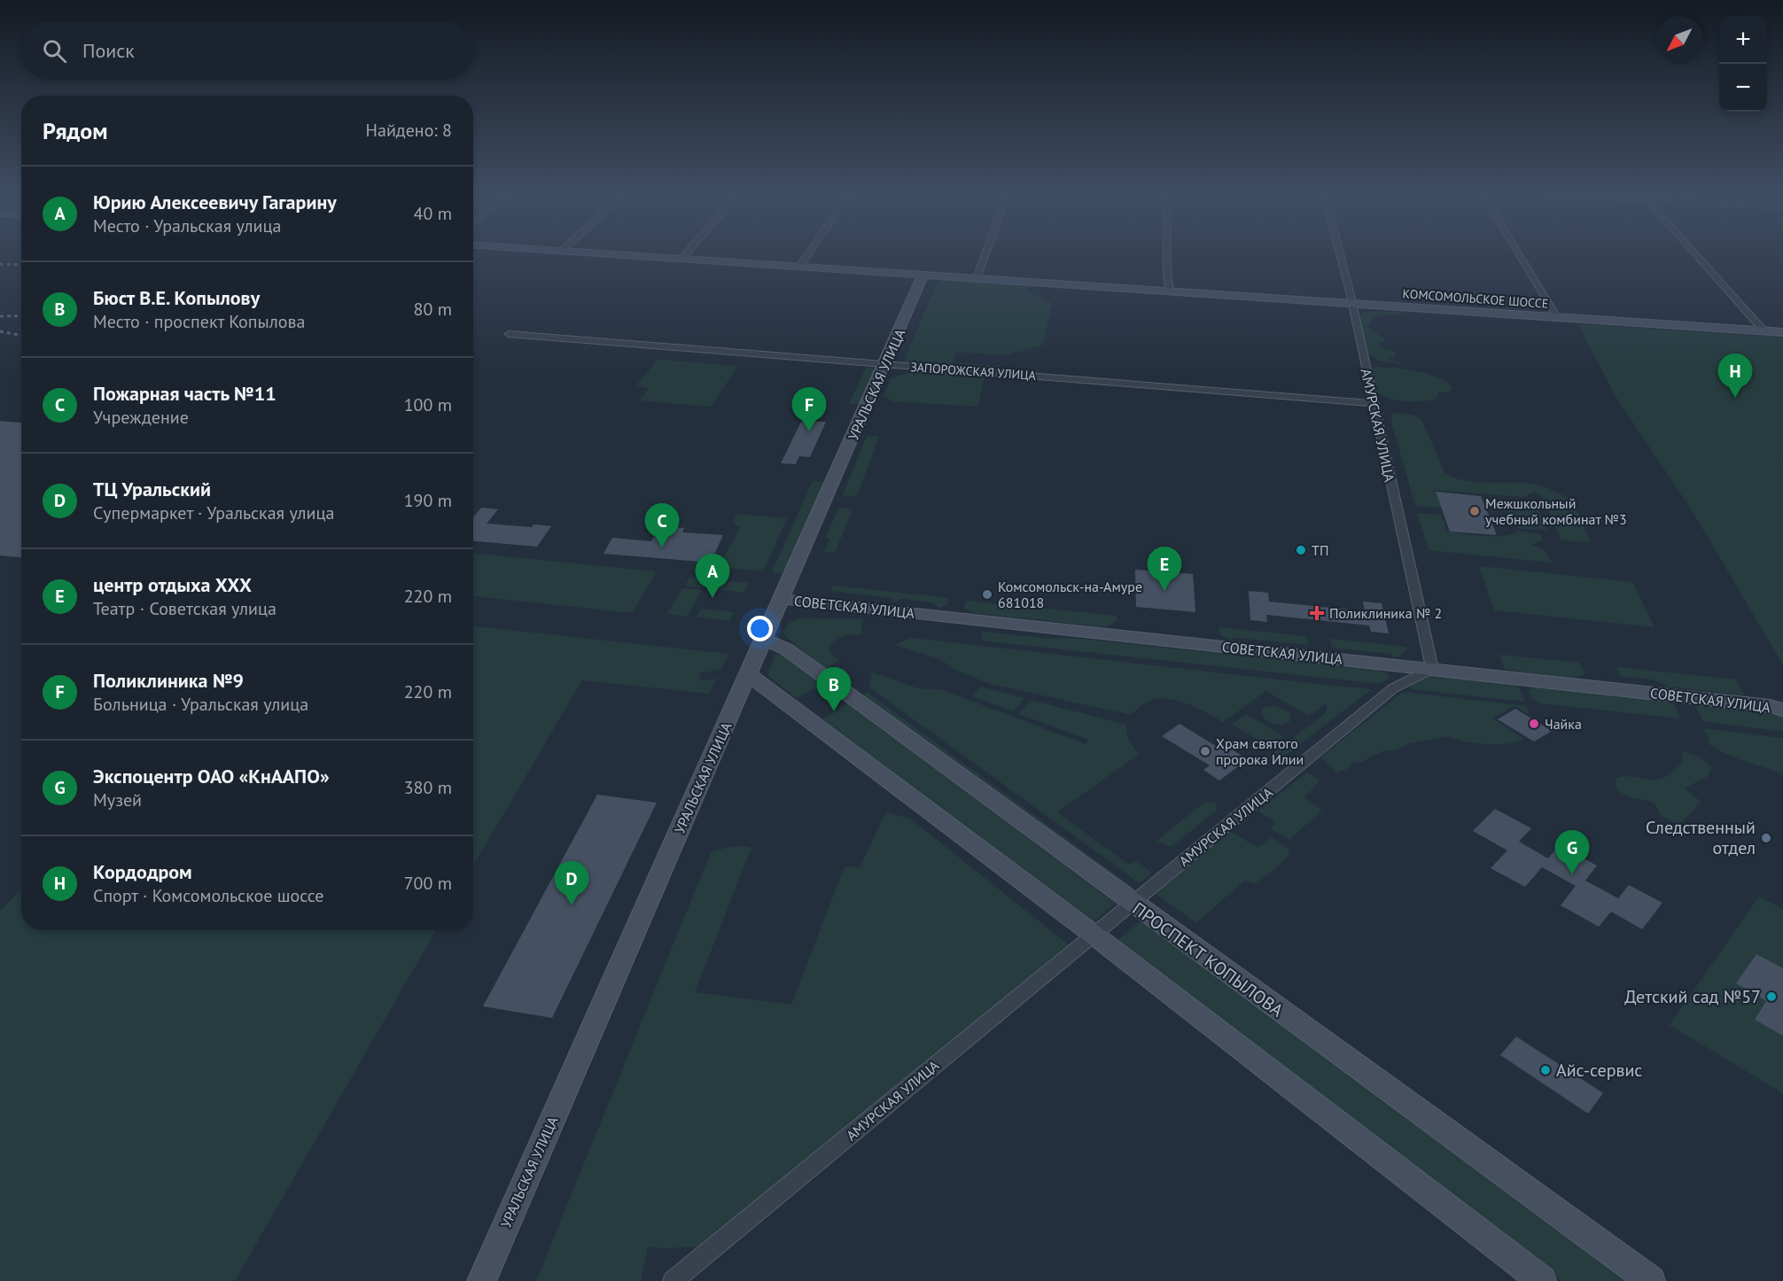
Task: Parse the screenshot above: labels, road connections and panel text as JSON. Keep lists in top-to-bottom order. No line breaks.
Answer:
{"streets":{"street":["КОМСОМОЛЬСКОЕ ШОССЕ","ЗАПОРОЖСКАЯ УЛИЦА","УРАЛЬСКАЯ УЛИЦА","АМУРСКАЯ УЛИЦА","СОВЕТСКАЯ УЛИЦА","ПРОСПЕКТ КОПЫЛОВА"]},"crossings":[["КОМСОМОЛЬСКОЕ ШОССЕ","УРАЛЬСКАЯ УЛИЦА"],["КОМСОМОЛЬСКОЕ ШОССЕ","АМУРСКАЯ УЛИЦА"],["ЗАПОРОЖСКАЯ УЛИЦА","УРАЛЬСКАЯ УЛИЦА"],["ЗАПОРОЖСКАЯ УЛИЦА","АМУРСКАЯ УЛИЦА"],["УРАЛЬСКАЯ УЛИЦА","СОВЕТСКАЯ УЛИЦА"],["УРАЛЬСКАЯ УЛИЦА","ПРОСПЕКТ КОПЫЛОВА"],["АМУРСКАЯ УЛИЦА","СОВЕТСКАЯ УЛИЦА"],["АМУРСКАЯ УЛИЦА","ПРОСПЕКТ КОПЫЛОВА"]],"places":{"other":["Межшкольный учебный комбинат №3","ТП","Комсомольск-на-Амуре 681018","Чайка","Храм святого пророка Илии","Следственный отдел","Детский сад №57","Айс-сервис"],"health":["Поликлиника № 2"]},"north":"bottom left","page":{"map_buttons":["+","−"],"search":"Поиск","heading":["Рядом","Найдено: 8"],"list":[{"mark":"A","name":"Юрию Алексеевичу Гагарину","note":"Место · Уральская улица","value":"40 m"},{"mark":"B","name":"Бюст В.Е. Копылову","note":"Место · проспект Копылова","value":"80 m"},{"mark":"C","name":"Пожарная часть №11","note":"Учреждение","value":"100 m"},{"mark":"D","name":"ТЦ Уральский","note":"Супермаркет · Уральская улица","value":"190 m"},{"mark":"E","name":"центр отдыха ХХХ","note":"Театр · Советская улица","value":"220 m"},{"mark":"F","name":"Поликлиника №9","note":"Больница · Уральская улица","value":"220 m"},{"mark":"G","name":"Экспоцентр ОАО «КнААПО»","note":"Музей","value":"380 m"},{"mark":"H","name":"Кордодром","note":"Спорт · Комсомольское шоссе","value":"700 m"}],"pins":["H","F","C","E","A","B","G","D"]}}
